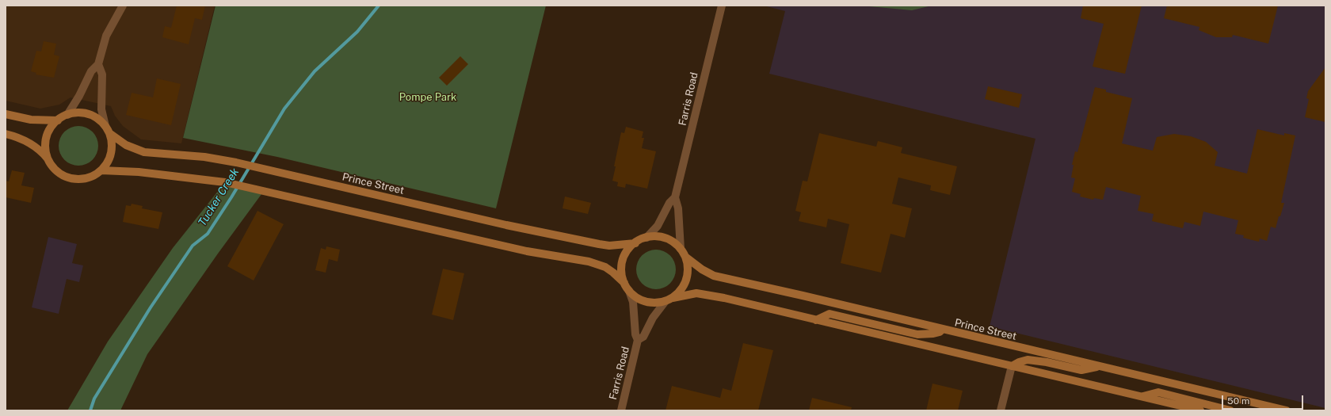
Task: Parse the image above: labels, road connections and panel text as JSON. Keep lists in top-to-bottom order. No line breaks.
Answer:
{"streets":{"main road":["Prince Street"],"street":["Farris Road"]},"crossings":[["Farris Road","Prince Street"]],"water":["Tucker Creek"],"parks":["Pompe Park"],"scale_bar":"50 m"}
